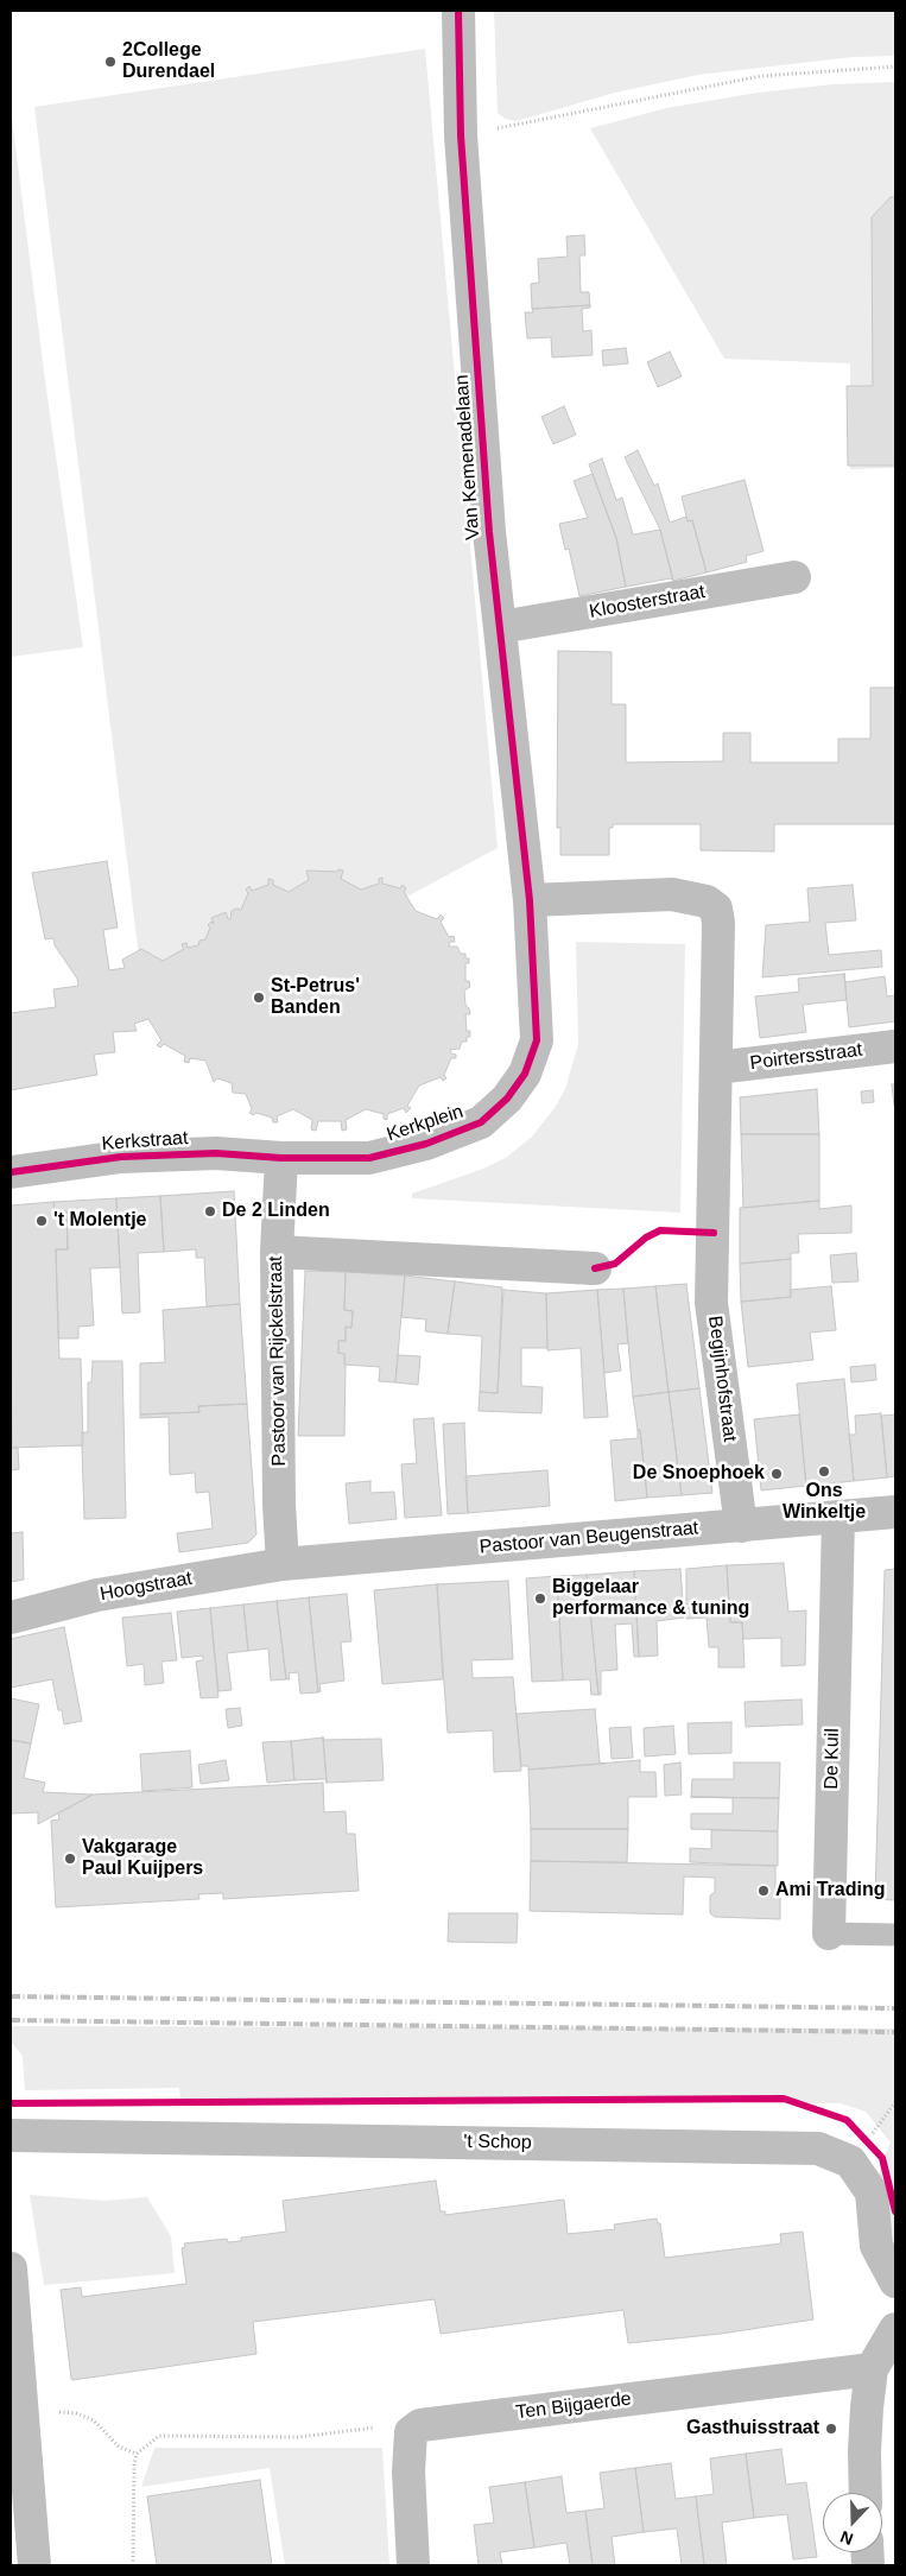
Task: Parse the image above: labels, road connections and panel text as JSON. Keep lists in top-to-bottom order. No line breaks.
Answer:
{"streets":{"street":["Van Kemenadelaan","Kloosterstraat","Poirtersstraat","Kerkplein","Kerkstraat","Pastoor van Rijckelstraat","Begijnhofstraat","Pastoor van Beugenstraat","Hoogstraat","De Kuil","'t Schop","Ten Bijgaerde"]},"crossings":[["Van Kemenadelaan","Kloosterstraat"],["Van Kemenadelaan","Kerkplein"],["Poirtersstraat","Begijnhofstraat"],["Kerkplein","Kerkstraat"],["Kerkplein","Pastoor van Rijckelstraat"],["Kerkstraat","Pastoor van Rijckelstraat"],["Pastoor van Rijckelstraat","Pastoor van Beugenstraat"],["Pastoor van Rijckelstraat","Hoogstraat"],["Begijnhofstraat","Pastoor van Beugenstraat"],["Pastoor van Beugenstraat","Hoogstraat"],["Pastoor van Beugenstraat","De Kuil"]],"places":["2College Durendael","St-Petrus' Banden","De 2 Linden","'t Molentje","Ons Winkeltje","De Snoephoek","Biggelaar performance & tuning","Vakgarage Paul Kuijpers","Ami Trading","Gasthuisstraat"],"north":"bottom"}
